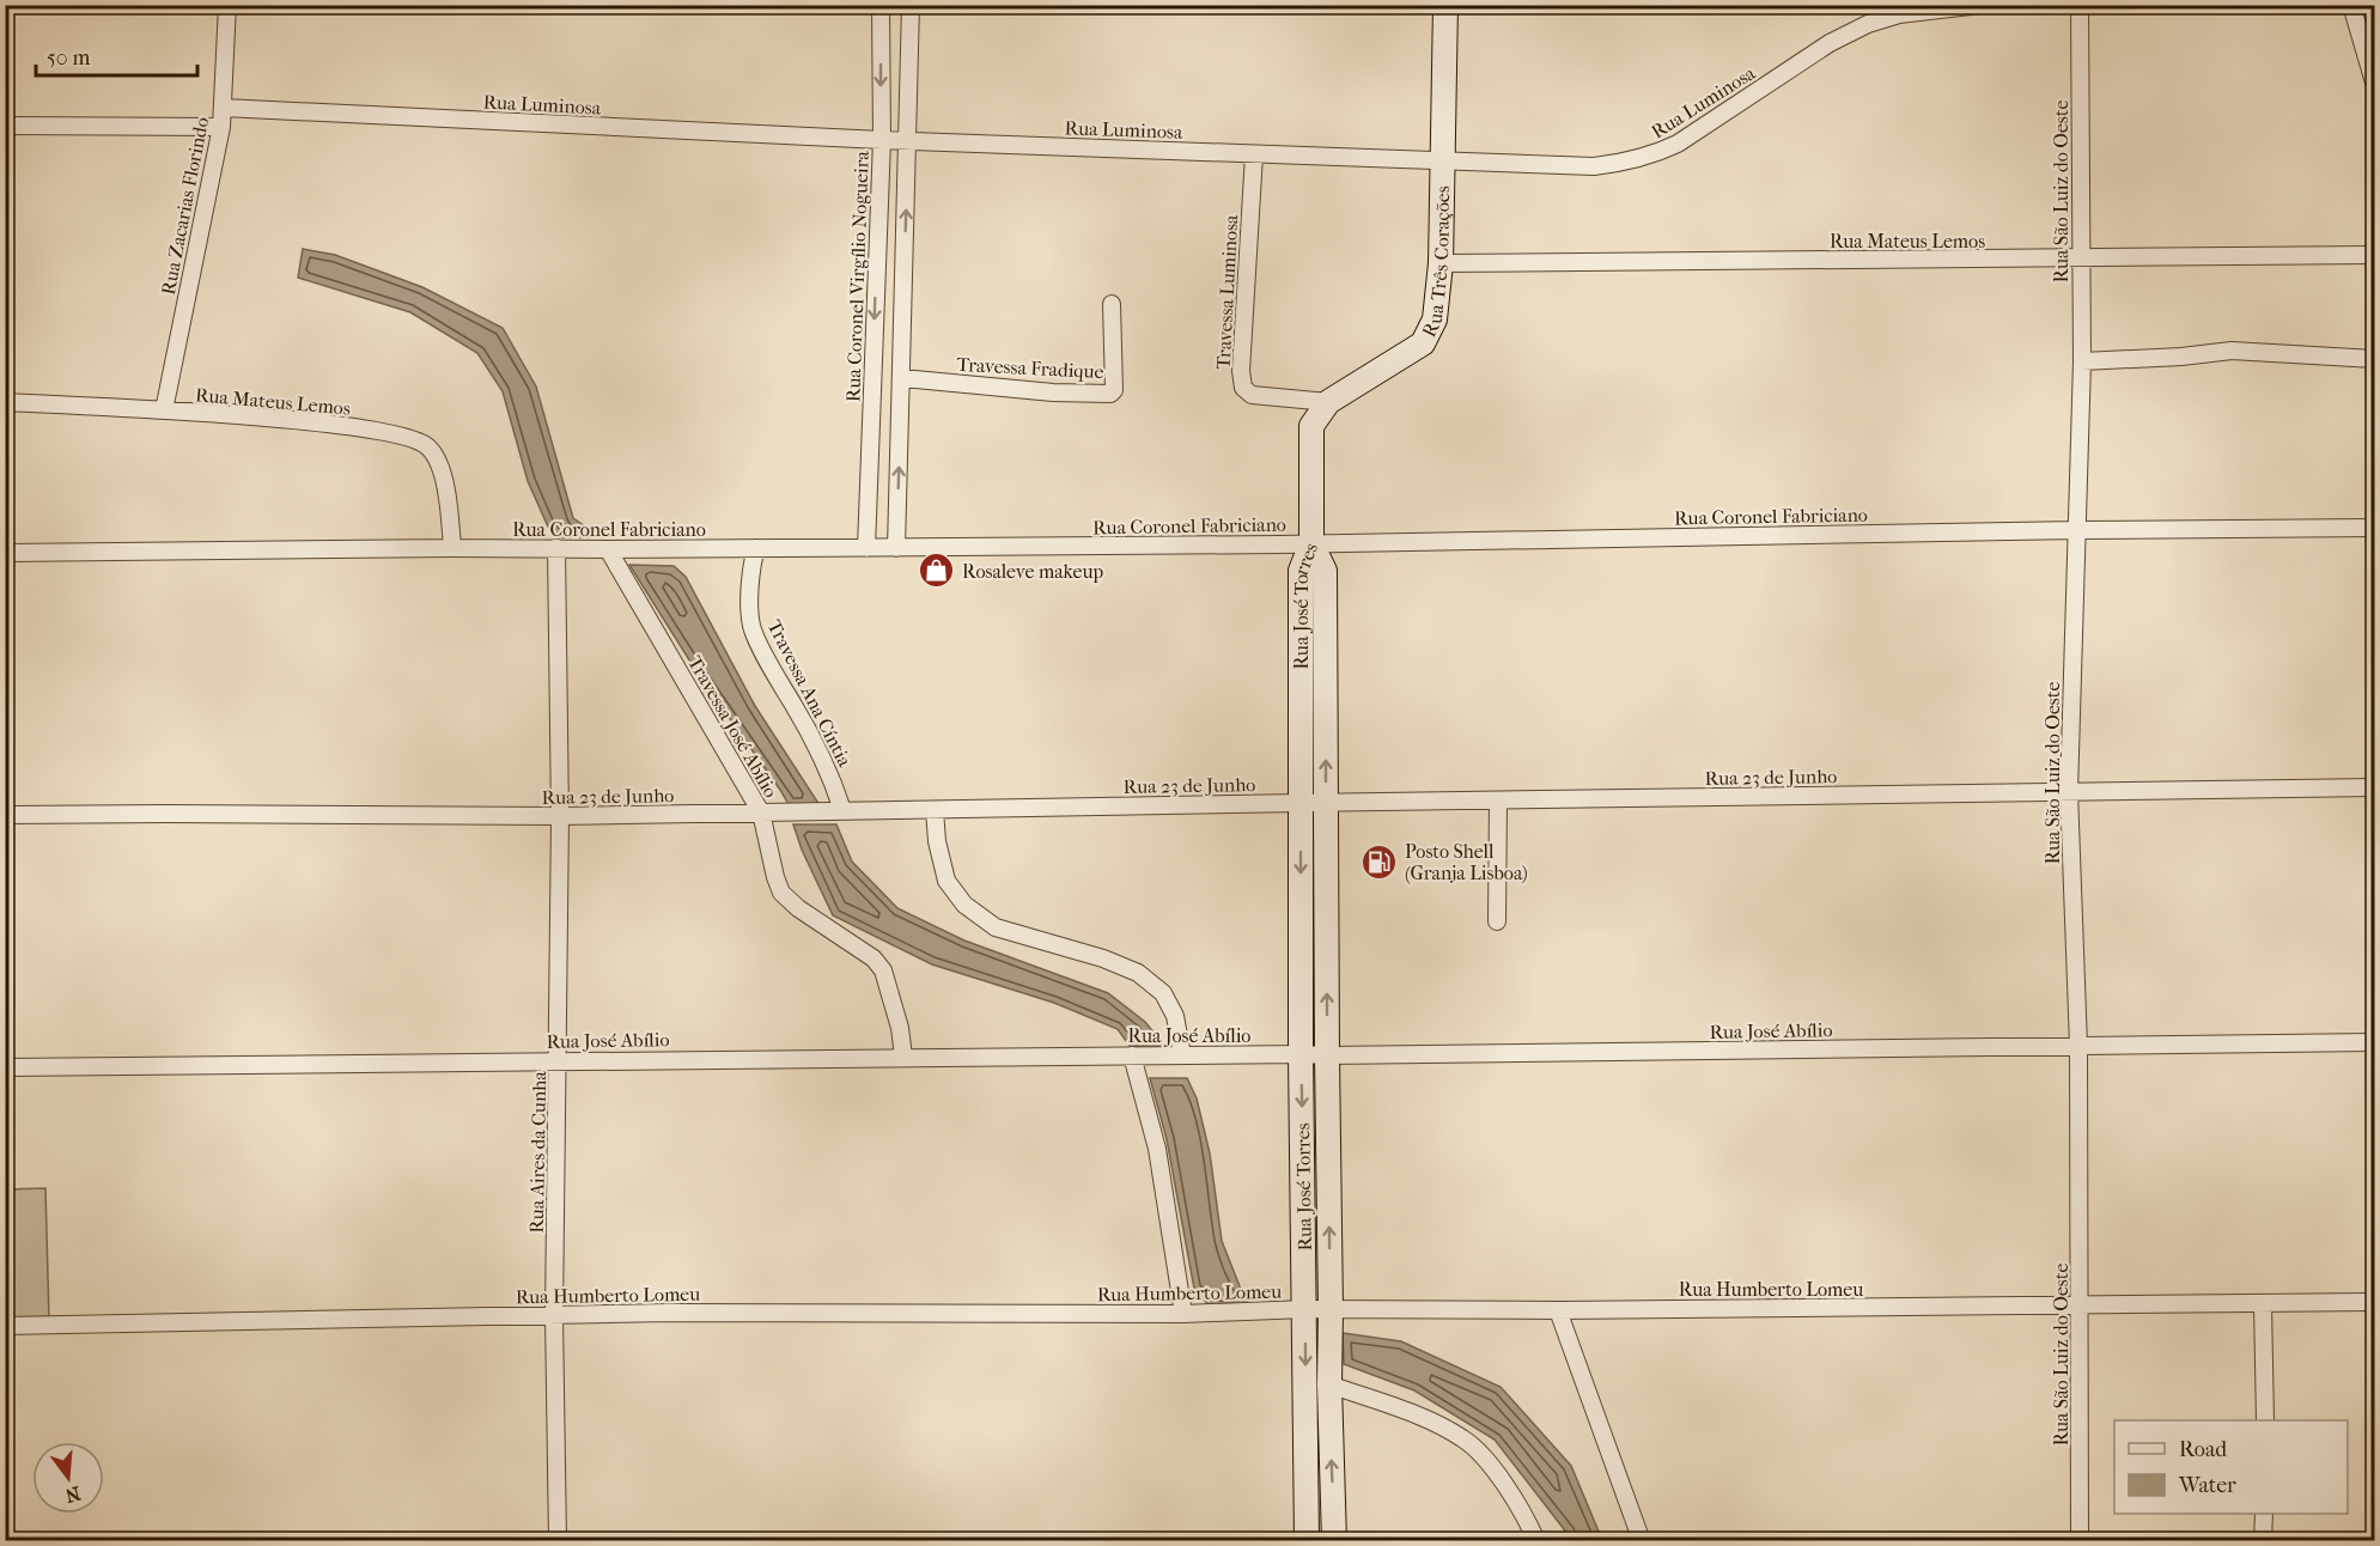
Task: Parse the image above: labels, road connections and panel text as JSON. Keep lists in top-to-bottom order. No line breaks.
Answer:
{"streets":{"street":["Rua Luminosa","Rua São Luiz do Oeste","Rua Zacarias Florindo","Rua Mateus Lemos","Rua Três Corações","Rua Coronel Virgílio Nogueira","Travessa Luminosa","Travessa Fradique","Rua Coronel Fabriciano","Rua José Torres","Travessa Ana Cíntia","Travessa José Abílio","Rua 23 de Junho","Rua José Abílio","Rua Aires da Cunha","Rua Humberto Lomeu"]},"crossings":[["Rua Luminosa","Rua Zacarias Florindo"],["Rua Luminosa","Rua Três Corações"],["Rua Luminosa","Rua Coronel Virgílio Nogueira"],["Rua Luminosa","Travessa Luminosa"],["Rua São Luiz do Oeste","Rua Mateus Lemos"],["Rua São Luiz do Oeste","Rua Coronel Fabriciano"],["Rua São Luiz do Oeste","Rua 23 de Junho"],["Rua São Luiz do Oeste","Rua José Abílio"],["Rua São Luiz do Oeste","Rua Humberto Lomeu"],["Rua Zacarias Florindo","Rua Mateus Lemos"],["Rua Mateus Lemos","Rua Três Corações"],["Rua Mateus Lemos","Rua Coronel Fabriciano"],["Rua Três Corações","Travessa Luminosa"],["Rua Três Corações","Rua Coronel Fabriciano"],["Rua Três Corações","Rua José Torres"],["Rua Coronel Virgílio Nogueira","Rua Coronel Fabriciano"],["Rua Coronel Fabriciano","Rua José Torres"],["Rua Coronel Fabriciano","Travessa Ana Cíntia"],["Rua Coronel Fabriciano","Travessa José Abílio"],["Rua Coronel Fabriciano","Rua Aires da Cunha"],["Rua José Torres","Rua 23 de Junho"],["Rua José Torres","Rua José Abílio"],["Rua José Torres","Rua Humberto Lomeu"],["Travessa Ana Cíntia","Rua 23 de Junho"],["Travessa José Abílio","Rua 23 de Junho"],["Travessa José Abílio","Rua José Abílio"],["Rua 23 de Junho","Rua Aires da Cunha"],["Rua José Abílio","Rua Aires da Cunha"],["Rua Aires da Cunha","Rua Humberto Lomeu"]],"places":{"shop":["Rosaleve makeup"],"fuel station":["Posto Shell (Granja Lisboa)"]},"legend":["Road","Water"],"scale_bar":"50 m","north":"bottom"}
